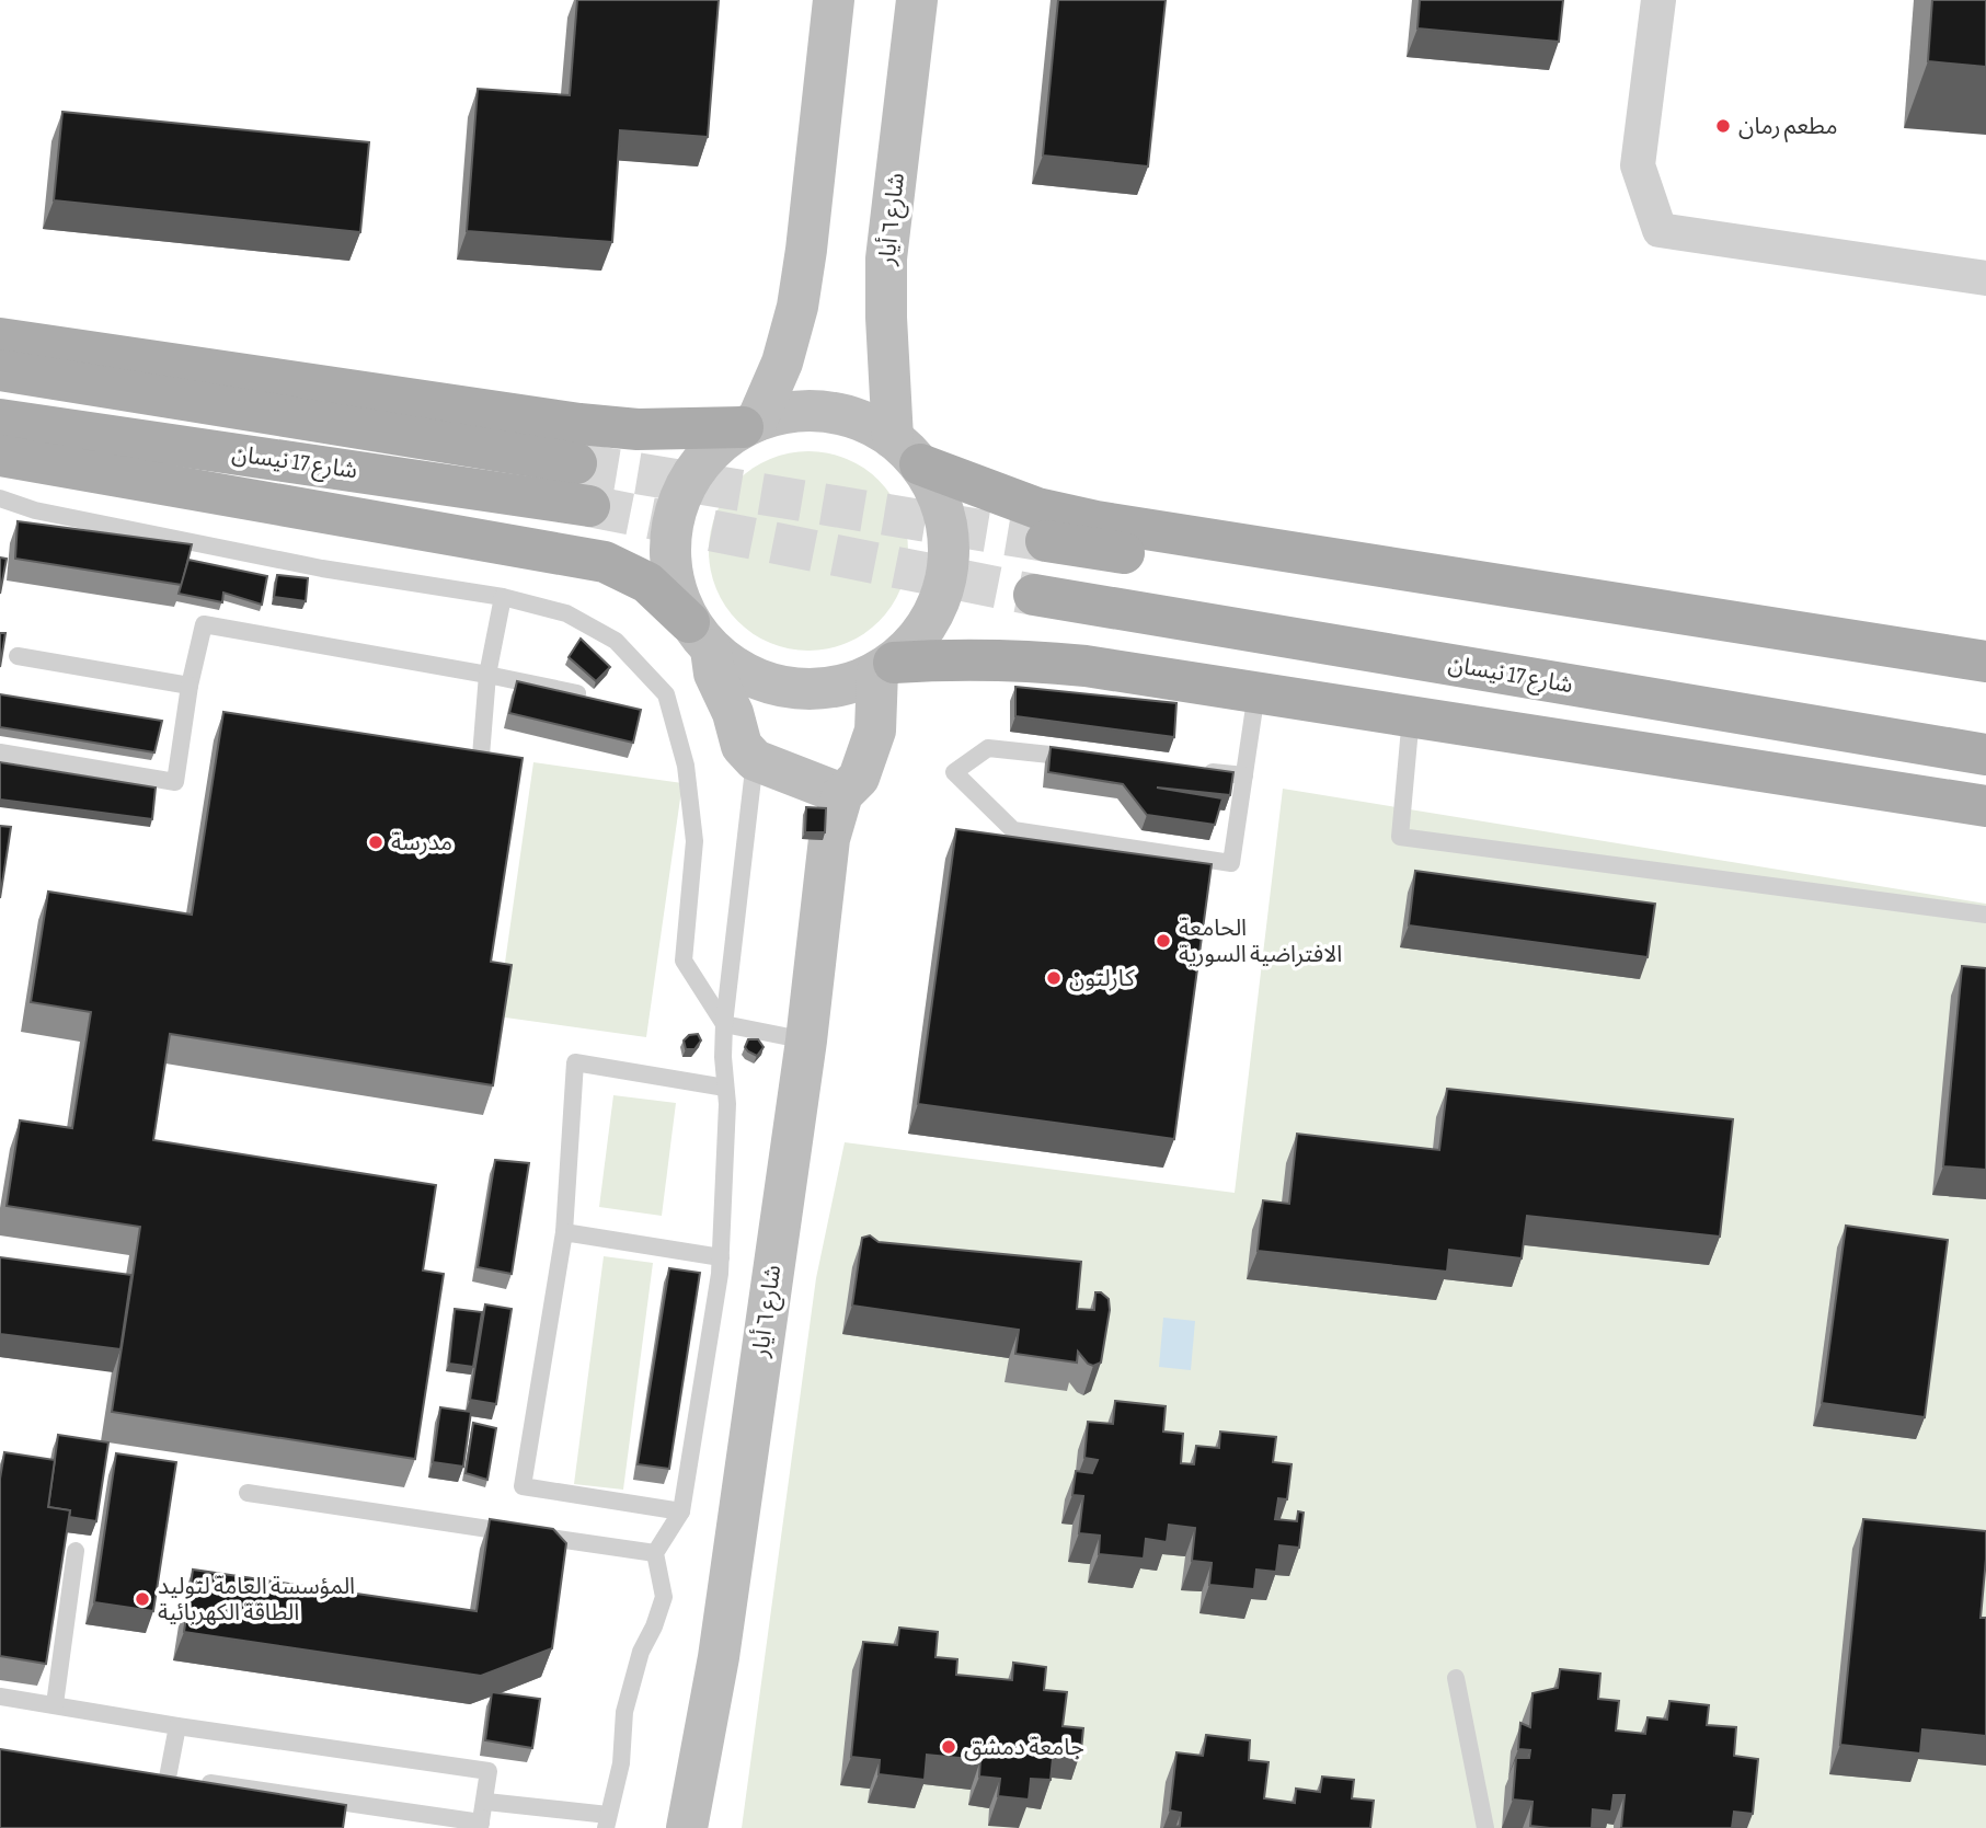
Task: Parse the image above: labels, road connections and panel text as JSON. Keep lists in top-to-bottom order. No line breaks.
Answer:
{"streets":{"main road":["شارع ٦ أيار","شارع 17 نيسان"]},"places":["مطعم رمان","مدرسة","الحامعة الافتراضية السورية","كارلتون","المؤسسة العامة لتوليد الطاقة الكهربائية","جامعة دمشق"]}
